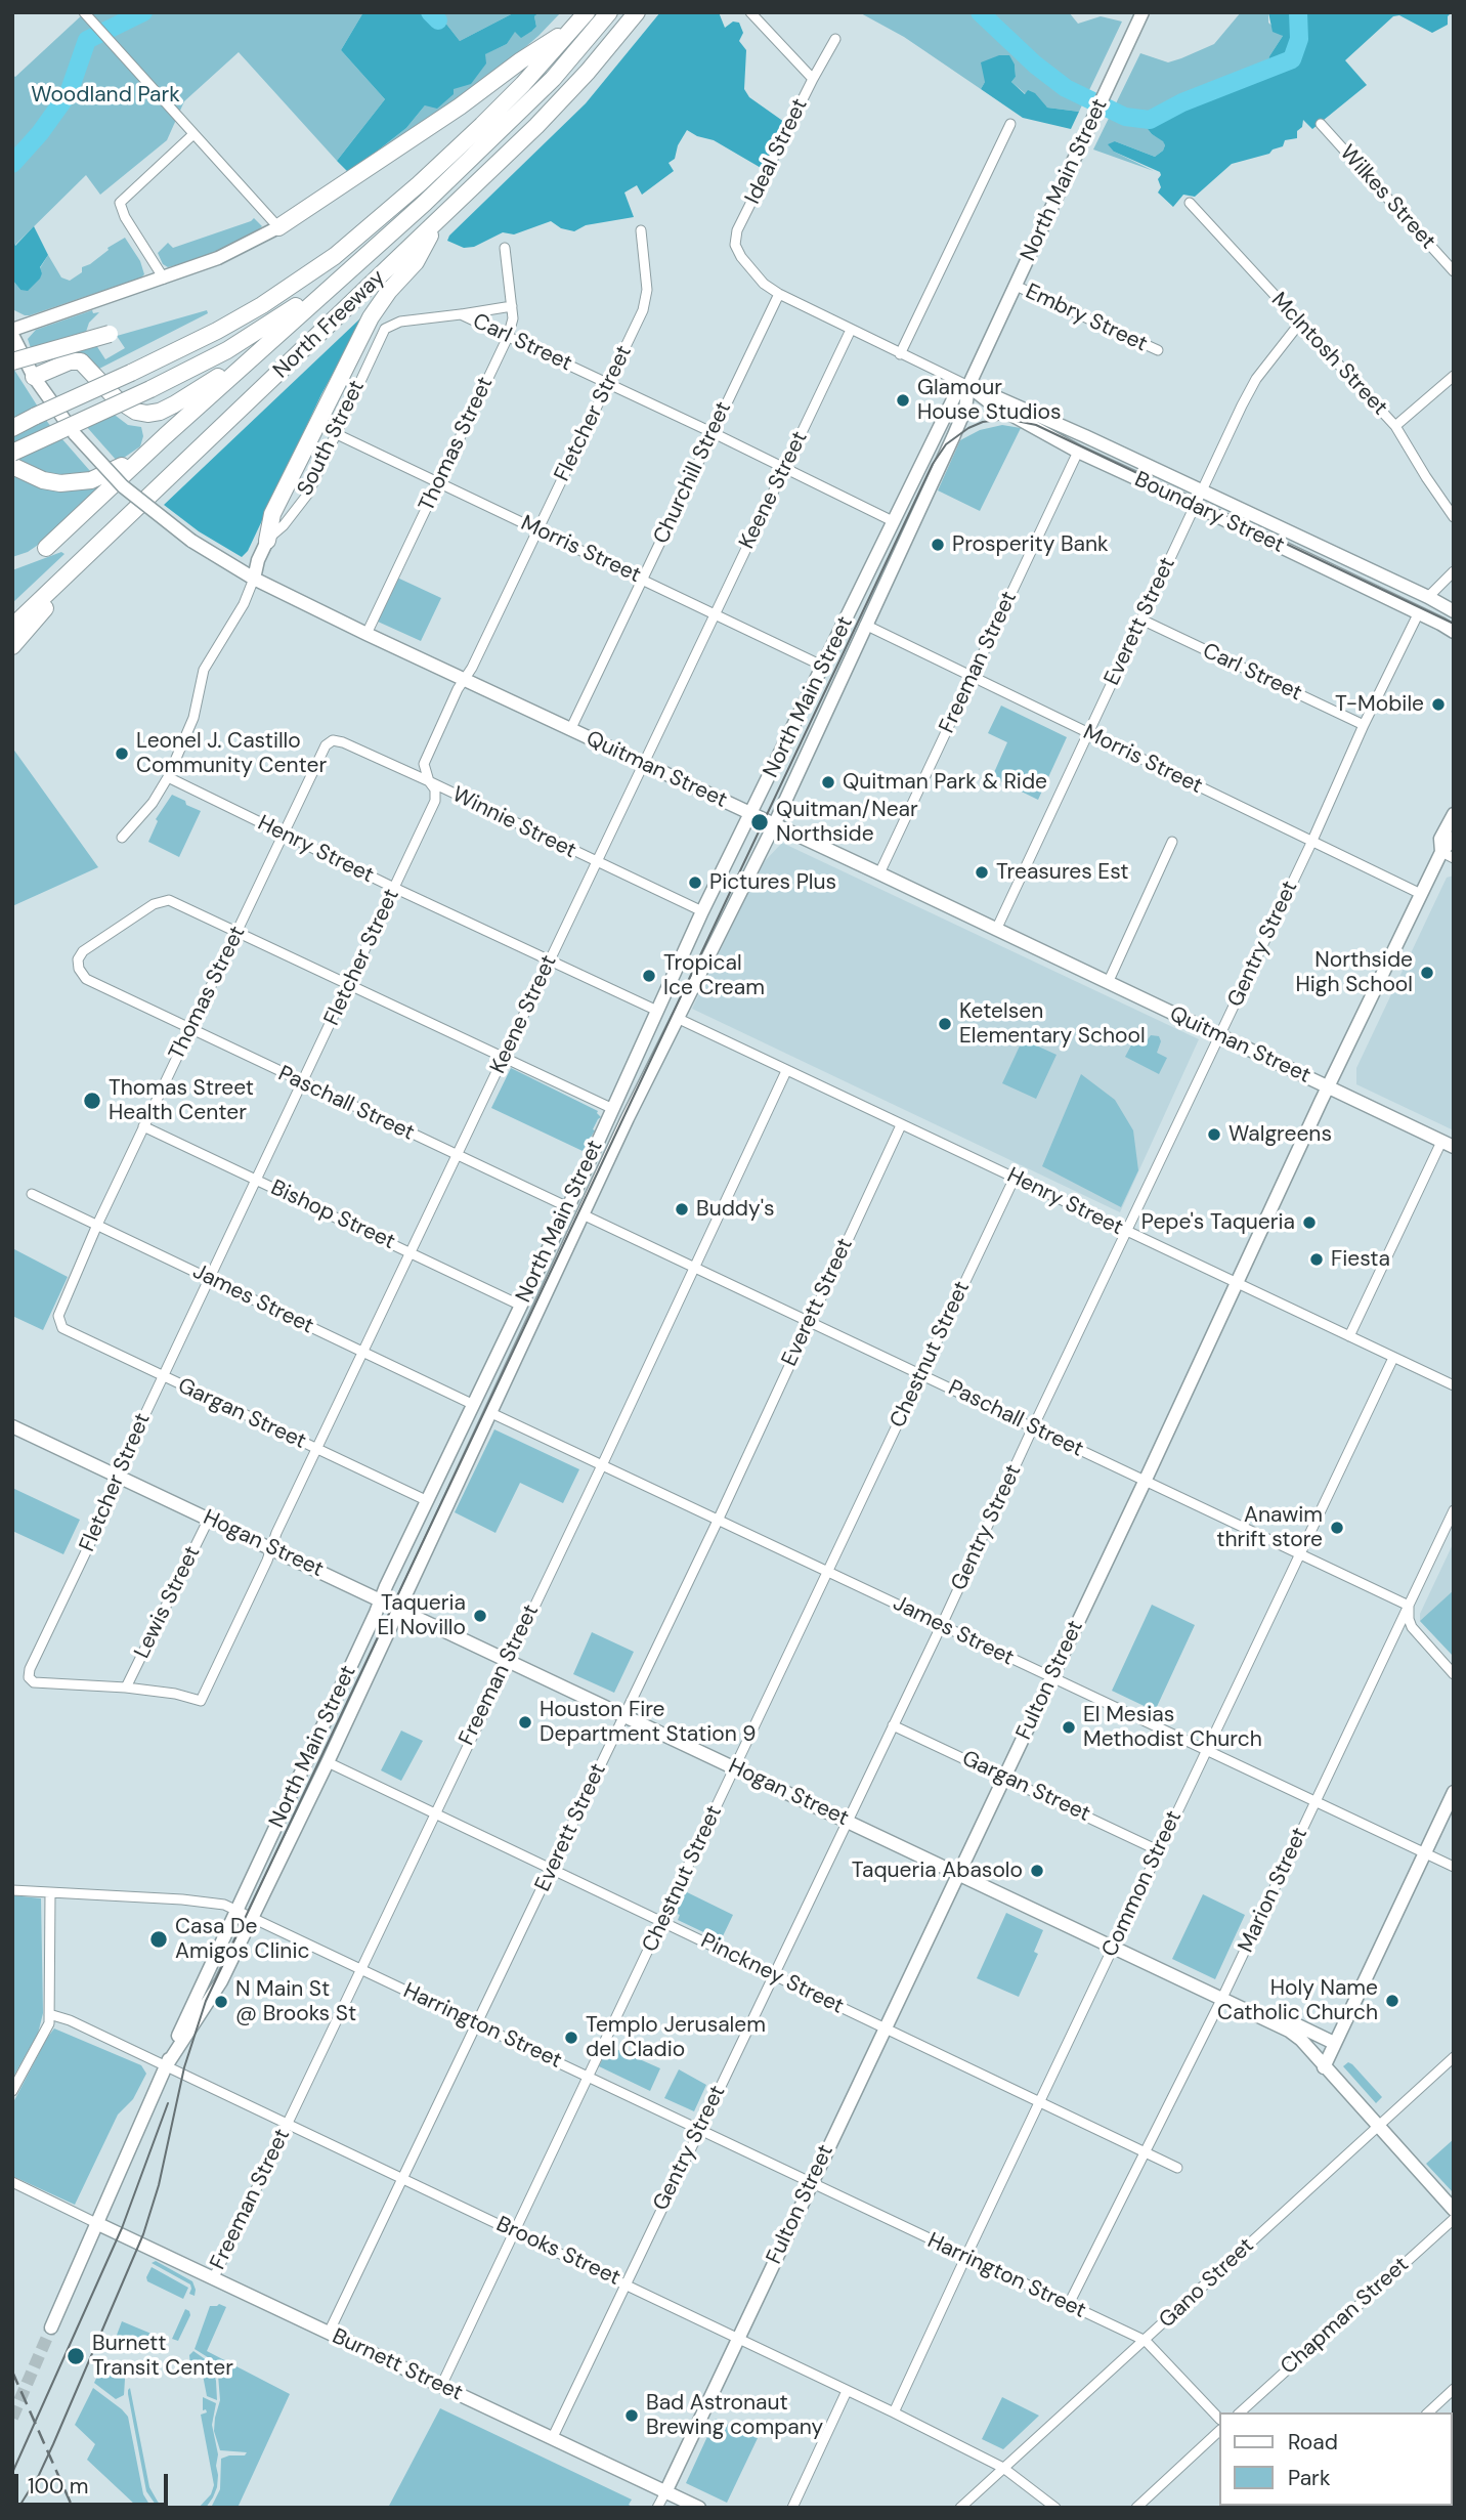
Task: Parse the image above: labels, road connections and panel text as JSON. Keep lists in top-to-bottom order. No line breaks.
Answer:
{"streets":{"highway":["North Freeway"],"main road":["North Main Street","South Street","Boundary Street","Quitman Street","Hogan Street","Fulton Street","Burnett Street"],"street":["Ideal Street","Wilkes Street","Embry Street","Carl Street","McIntosh Street","Fletcher Street","Thomas Street","Churchill Street","Keene Street","Morris Street","Everett Street","Freeman Street","Winnie Street","Henry Street","Gentry Street","Paschall Street","Bishop Street","James Street","Chestnut Street","Gargan Street","Lewis Street","Common Street","Marion Street","Pinckney Street","Harrington Street","Brooks Street","Gano Street","Chapman Street"]},"crossings":[["Ideal Street","Boundary Street"],["North Main Street","Embry Street"],["North Main Street","Carl Street"],["North Main Street","Boundary Street"],["North Main Street","Morris Street"],["North Main Street","Quitman Street"],["North Main Street","Winnie Street"],["North Main Street","Henry Street"],["North Main Street","Paschall Street"],["North Main Street","Bishop Street"],["North Main Street","James Street"],["North Main Street","Gargan Street"],["North Main Street","Hogan Street"],["North Main Street","Pinckney Street"],["North Main Street","Harrington Street"],["North Main Street","Brooks Street"],["North Main Street","Burnett Street"],["Carl Street","Fletcher Street"],["Carl Street","South Street"],["Carl Street","Thomas Street"],["Carl Street","Churchill Street"],["Carl Street","Keene Street"],["Carl Street","Everett Street"],["Carl Street","Gentry Street"],["McIntosh Street","Everett Street"],["Fletcher Street","Keene Street"],["Fletcher Street","Morris Street"],["Fletcher Street","Quitman Street"],["Fletcher Street","Winnie Street"],["Fletcher Street","Henry Street"],["Fletcher Street","Paschall Street"],["Fletcher Street","Bishop Street"],["Fletcher Street","James Street"],["Fletcher Street","Gargan Street"],["Fletcher Street","Hogan Street"],["Fletcher Street","Lewis Street"],["South Street","Morris Street"],["South Street","Quitman Street"],["South Street","Henry Street"],["Thomas Street","Morris Street"],["Thomas Street","Quitman Street"],["Thomas Street","Winnie Street"],["Thomas Street","Henry Street"],["Thomas Street","Paschall Street"],["Thomas Street","Bishop Street"],["Thomas Street","James Street"],["Thomas Street","Gargan Street"],["Churchill Street","Boundary Street"],["Churchill Street","Morris Street"],["Churchill Street","Quitman Street"],["Keene Street","Boundary Street"],["Keene Street","Morris Street"],["Keene Street","Quitman Street"],["Keene Street","Winnie Street"],["Keene Street","Henry Street"],["Keene Street","Paschall Street"],["Keene Street","Bishop Street"],["Keene Street","James Street"],["Keene Street","Gargan Street"],["Keene Street","Hogan Street"],["Keene Street","Lewis Street"],["Boundary Street","Everett Street"],["Boundary Street","Freeman Street"],["Boundary Street","Gentry Street"],["Morris Street","Everett Street"],["Morris Street","Freeman Street"],["Morris Street","Gentry Street"],["Morris Street","Fulton Street"],["Everett Street","Quitman Street"],["Everett Street","Henry Street"],["Everett Street","Paschall Street"],["Everett Street","James Street"],["Everett Street","Hogan Street"],["Everett Street","Pinckney Street"],["Everett Street","Harrington Street"],["Everett Street","Brooks Street"],["Everett Street","Burnett Street"],["Freeman Street","Quitman Street"],["Freeman Street","Henry Street"],["Freeman Street","Paschall Street"],["Freeman Street","James Street"],["Freeman Street","Hogan Street"],["Freeman Street","Pinckney Street"],["Freeman Street","Harrington Street"],["Freeman Street","Brooks Street"],["Freeman Street","Burnett Street"],["Quitman Street","Gentry Street"],["Quitman Street","Fulton Street"],["Henry Street","Gentry Street"],["Henry Street","Chestnut Street"],["Henry Street","Fulton Street"],["Henry Street","Common Street"],["Gentry Street","Paschall Street"],["Gentry Street","James Street"],["Gentry Street","Gargan Street"],["Gentry Street","Hogan Street"],["Gentry Street","Pinckney Street"],["Gentry Street","Harrington Street"],["Gentry Street","Brooks Street"],["Gentry Street","Burnett Street"],["Paschall Street","Chestnut Street"],["Paschall Street","Fulton Street"],["Paschall Street","Common Street"],["Paschall Street","Marion Street"],["James Street","Chestnut Street"],["James Street","Fulton Street"],["James Street","Common Street"],["James Street","Marion Street"],["Chestnut Street","Hogan Street"],["Chestnut Street","Pinckney Street"],["Chestnut Street","Harrington Street"],["Chestnut Street","Brooks Street"],["Chestnut Street","Burnett Street"],["Gargan Street","Fulton Street"],["Gargan Street","Common Street"],["Hogan Street","Lewis Street"],["Hogan Street","Fulton Street"],["Hogan Street","Common Street"],["Hogan Street","Marion Street"],["Hogan Street","Gano Street"],["Fulton Street","Pinckney Street"],["Fulton Street","Harrington Street"],["Fulton Street","Brooks Street"],["Fulton Street","Burnett Street"],["Common Street","Pinckney Street"],["Common Street","Harrington Street"],["Common Street","Brooks Street"],["Marion Street","Pinckney Street"],["Marion Street","Harrington Street"],["Harrington Street","Gano Street"],["Brooks Street","Gano Street"]],"parks":["Woodland Park"],"places":["Glamour House Studios","Prosperity Bank","T-Mobile","Leonel J. Castillo Community Center","Quitman Park & Ride","Quitman/Near Northside","Treasures Est","Pictures Plus","Northside High School","Tropical Ice Cream","Ketelsen Elementary School","Thomas Street Health Center","Walgreens","Buddy's","Pepe's Taqueria","Fiesta","Anawim thrift store","Taqueria El Novillo","Houston Fire Department Station 9","El Mesias Methodist Church","Taqueria Abasolo","Casa De Amigos Clinic","Holy Name Catholic Church","N Main St @ Brooks St","Templo Jerusalem del Cladio","Burnett Transit Center","Bad Astronaut Brewing company"],"legend":["Road","Park"],"scale_bar":"100 m"}
